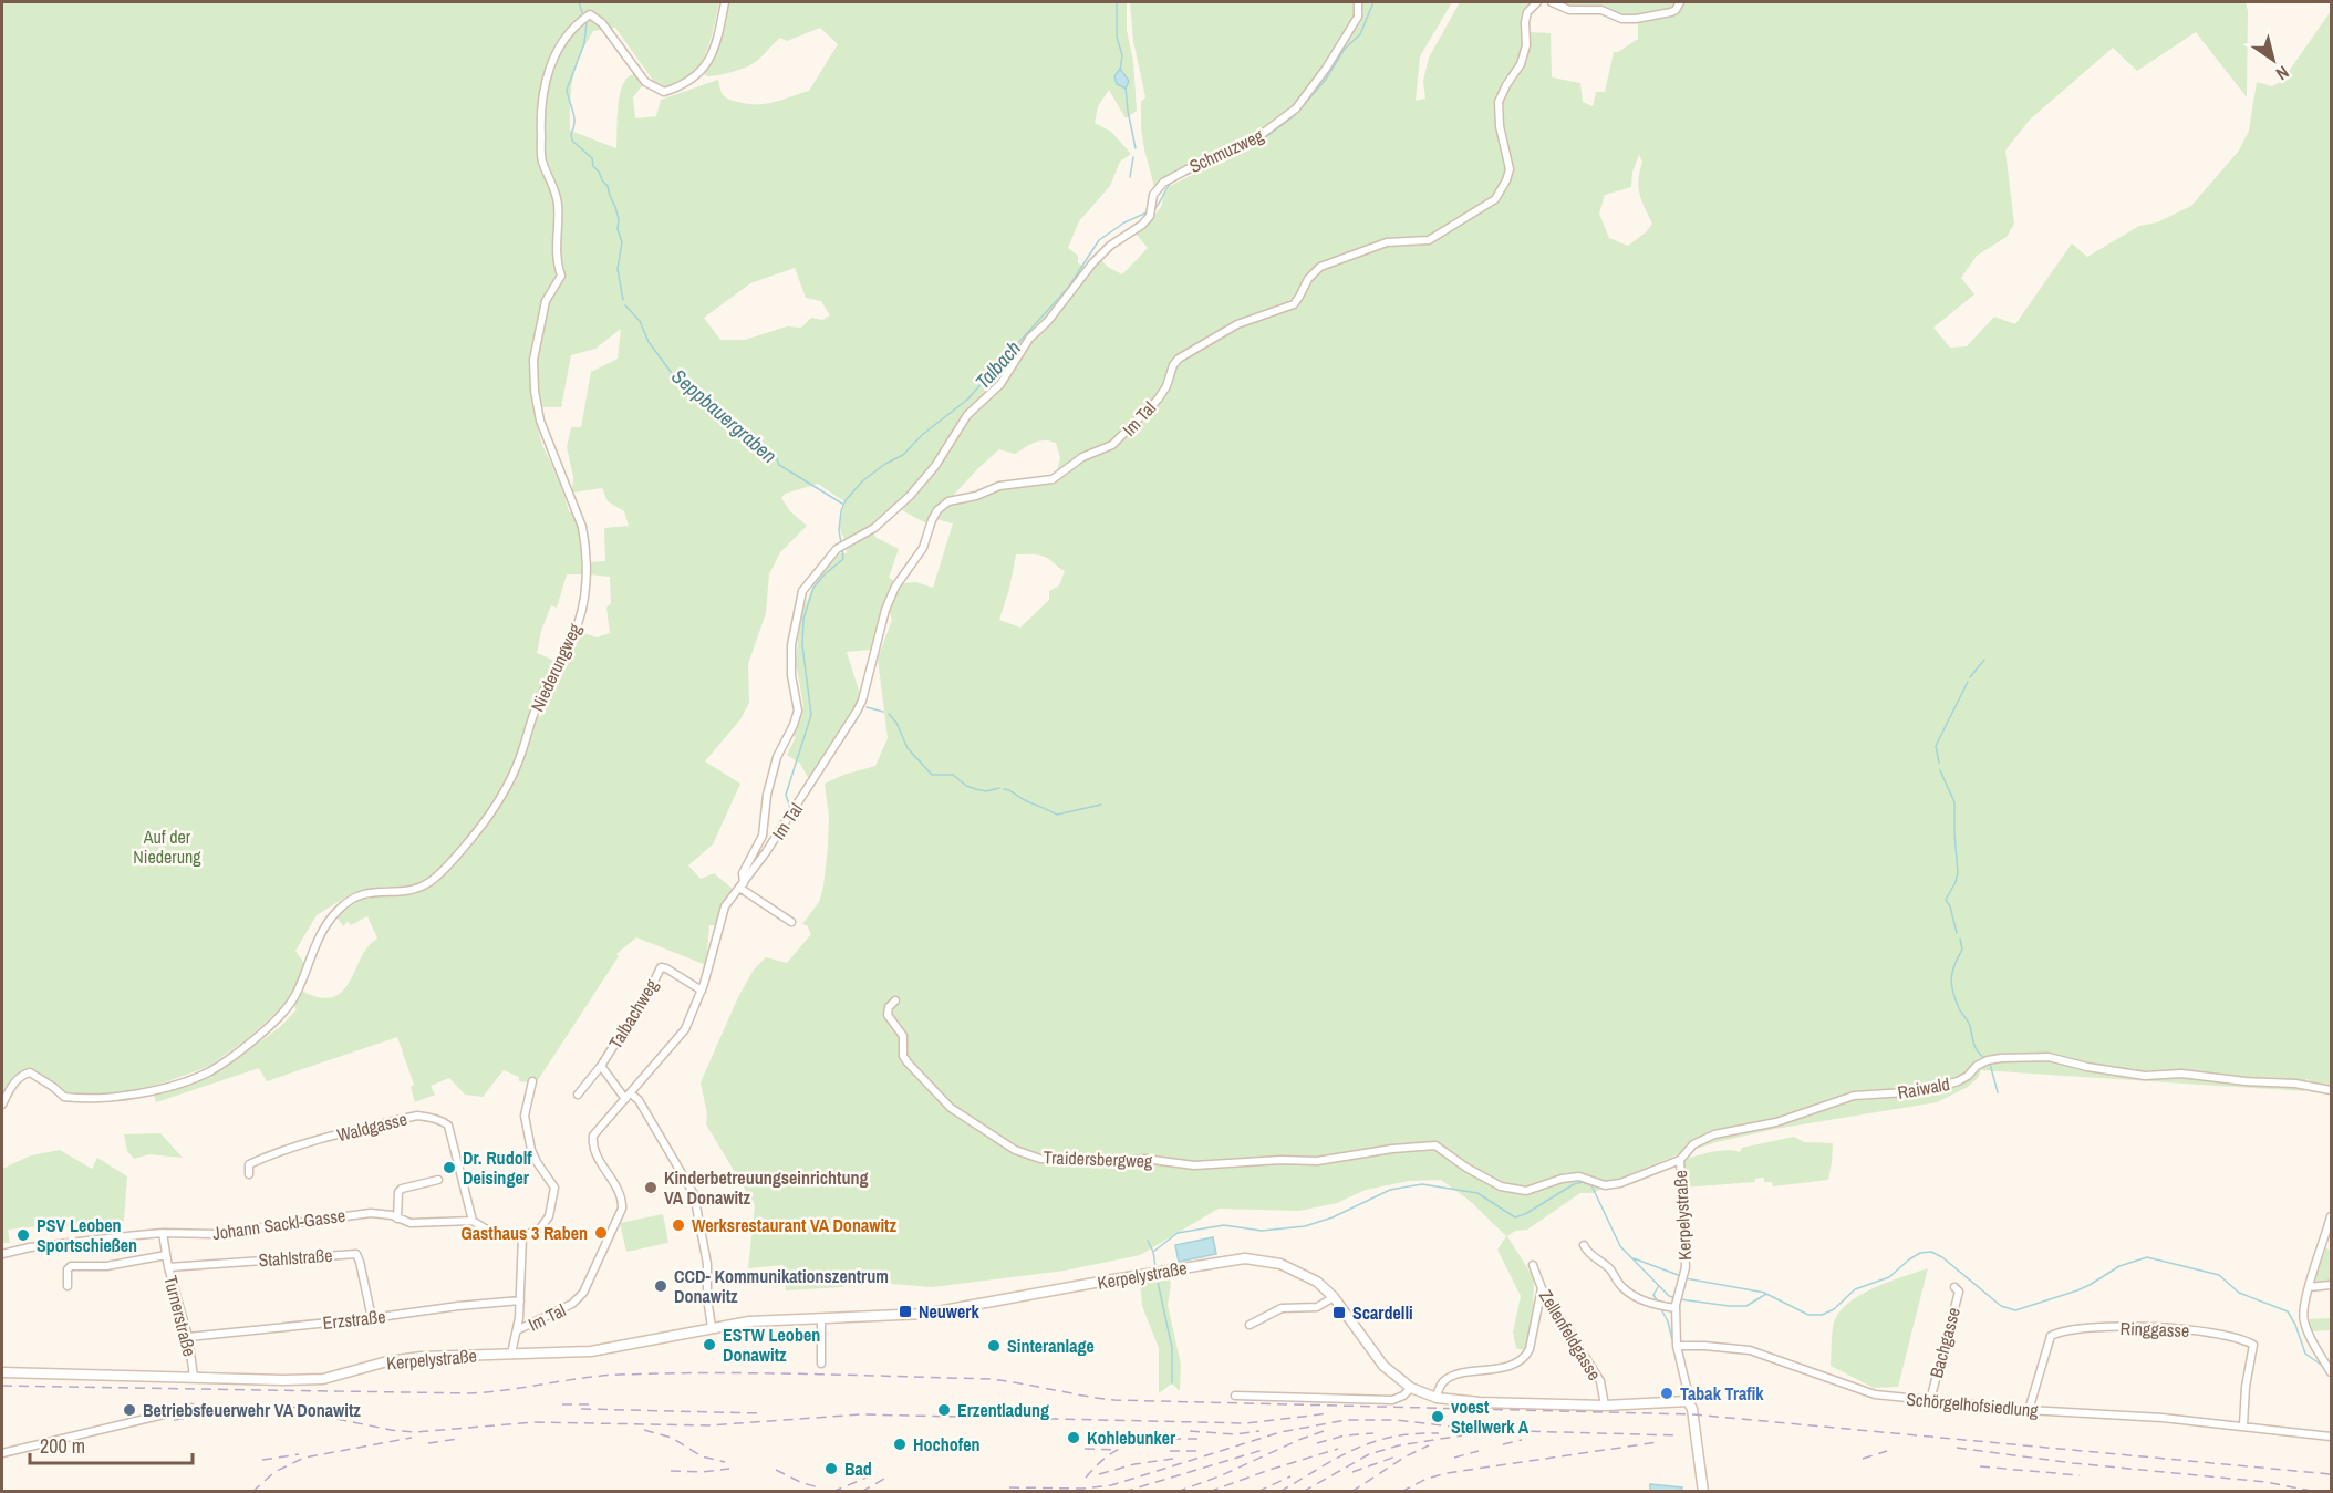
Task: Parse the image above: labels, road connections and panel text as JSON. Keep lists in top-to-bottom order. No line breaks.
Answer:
{"streets":{"main road":["Kerpelystraße"],"street":["Schmuzweg","Im Tal","Niederungweg","Talbachweg","Raiwald","Waldgasse","Traidersbergweg","Johann Sackl-Gasse","Stahlstraße","Turnerstraße","Erzstraße","Ringgasse","Zellenfeldgasse","Bachgasse","Schörgelhofsiedlung"]},"crossings":[["Schmuzweg","Im Tal"],["Im Tal","Talbachweg"],["Talbachweg","Kerpelystraße"],["Raiwald","Traidersbergweg"],["Raiwald","Kerpelystraße"],["Waldgasse","Johann Sackl-Gasse"],["Kerpelystraße","Turnerstraße"],["Kerpelystraße","Zellenfeldgasse"],["Kerpelystraße","Schörgelhofsiedlung"],["Johann Sackl-Gasse","Turnerstraße"],["Stahlstraße","Turnerstraße"],["Stahlstraße","Erzstraße"],["Turnerstraße","Erzstraße"],["Ringgasse","Schörgelhofsiedlung"],["Bachgasse","Schörgelhofsiedlung"]],"water":["Talbach","Seppbauergraben"],"parks":["Auf der Niederung"],"places":{"other":["Dr. Rudolf Deisinger","Kinderbetreuungseinrichtung VA Donawitz","Werksrestaurant VA Donawitz","Gasthaus 3 Raben","PSV Leoben Sportschießen","CCD- Kommunikationszentrum Donawitz","ESTW Leoben Donawitz","Sinteranlage","Tabak Trafik","Betriebsfeuerwehr VA Donawitz","Erzentladung","voest Stellwerk A","Kohlebunker","Hochofen","Bad"],"transit":["Neuwerk","Scardelli"]},"scale_bar":"200 m","north":"bottom right"}
